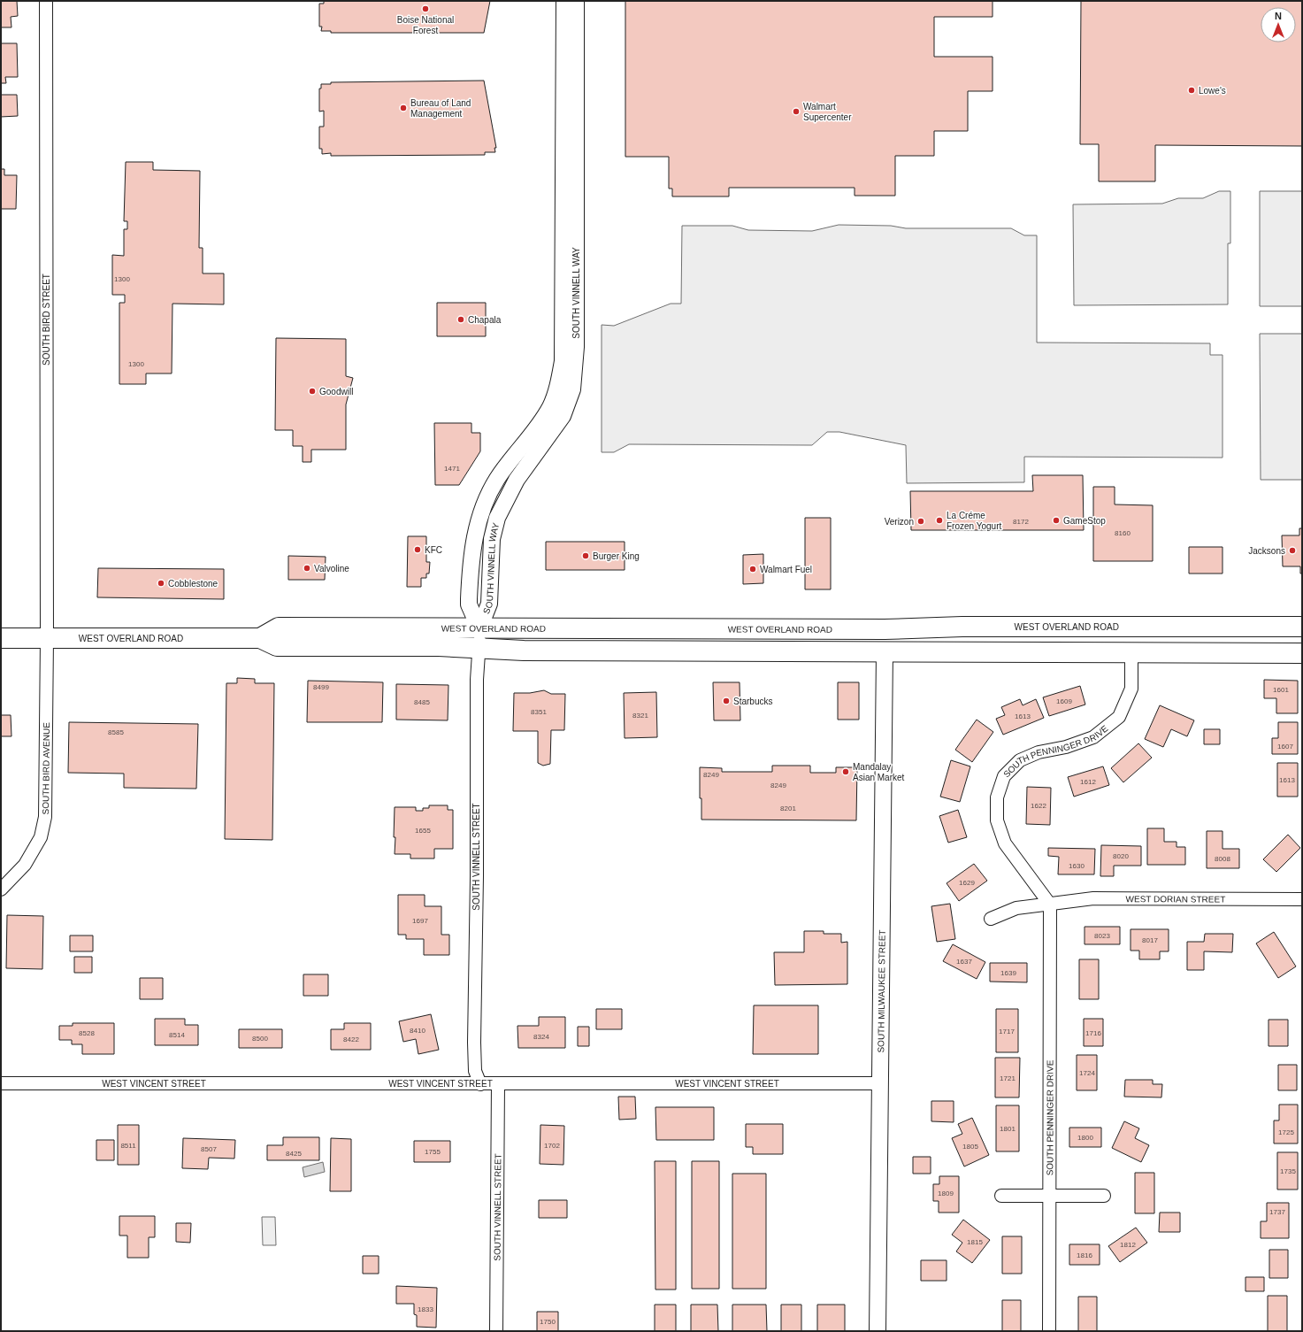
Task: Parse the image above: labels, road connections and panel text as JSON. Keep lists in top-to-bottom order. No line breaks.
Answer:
{"streets":{"main road":["WEST OVERLAND ROAD"],"street":["SOUTH VINNELL WAY","SOUTH BIRD STREET","SOUTH PENNINGER DRIVE","SOUTH BIRD AVENUE","SOUTH VINNELL STREET","WEST DORIAN STREET","SOUTH MILWAUKEE STREET","WEST VINCENT STREET"]},"crossings":[["SOUTH VINNELL WAY","WEST OVERLAND ROAD"],["SOUTH VINNELL WAY","SOUTH VINNELL STREET"],["SOUTH BIRD STREET","WEST OVERLAND ROAD"],["SOUTH BIRD STREET","SOUTH BIRD AVENUE"],["WEST OVERLAND ROAD","SOUTH PENNINGER DRIVE"],["WEST OVERLAND ROAD","SOUTH BIRD AVENUE"],["WEST OVERLAND ROAD","SOUTH VINNELL STREET"],["WEST OVERLAND ROAD","SOUTH MILWAUKEE STREET"],["SOUTH PENNINGER DRIVE","WEST DORIAN STREET"],["SOUTH VINNELL STREET","WEST VINCENT STREET"],["SOUTH MILWAUKEE STREET","WEST VINCENT STREET"]],"places":["Boise National Forest","Lowe's","Bureau of Land Management","Walmart Supercenter","Chapala","Goodwill","La Créme Frozen Yogurt","GameStop","Verizon","KFC","Jacksons","Burger King","Valvoline","Walmart Fuel","Cobblestone","Starbucks","Mandalay Asian Market"],"house_numbers":["1300","1300","1471","8172","8160","8499","1601","1609","8485","8351","8321","1613","8585","1607","8249","1613","1612","8249","1622","8201","1655","8020","8008","1630","1629","1697","8023","8017","1637","1639","8410","1717","8528","1716","8514","8324","8500","8422","1724","1721","1801","1725","1800","8511","1702","1805","8507","1755","8425","1735","1809","1737","1815","1812","1816","1833","1750"],"north":"top"}
